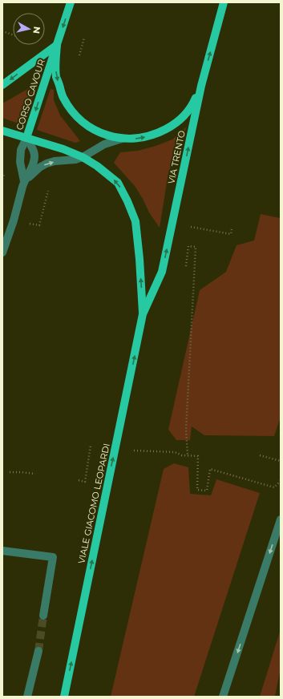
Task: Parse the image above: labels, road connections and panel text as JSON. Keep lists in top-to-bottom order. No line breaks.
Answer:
{"streets":{"main road":["CORSO CAVOUR","VIA TRENTO","VIALE GIACOMO LEOPARDI"]},"crossings":[["VIA TRENTO","VIALE GIACOMO LEOPARDI"]],"one_way":["CORSO CAVOUR","VIA TRENTO","VIALE GIACOMO LEOPARDI"],"north":"right"}
